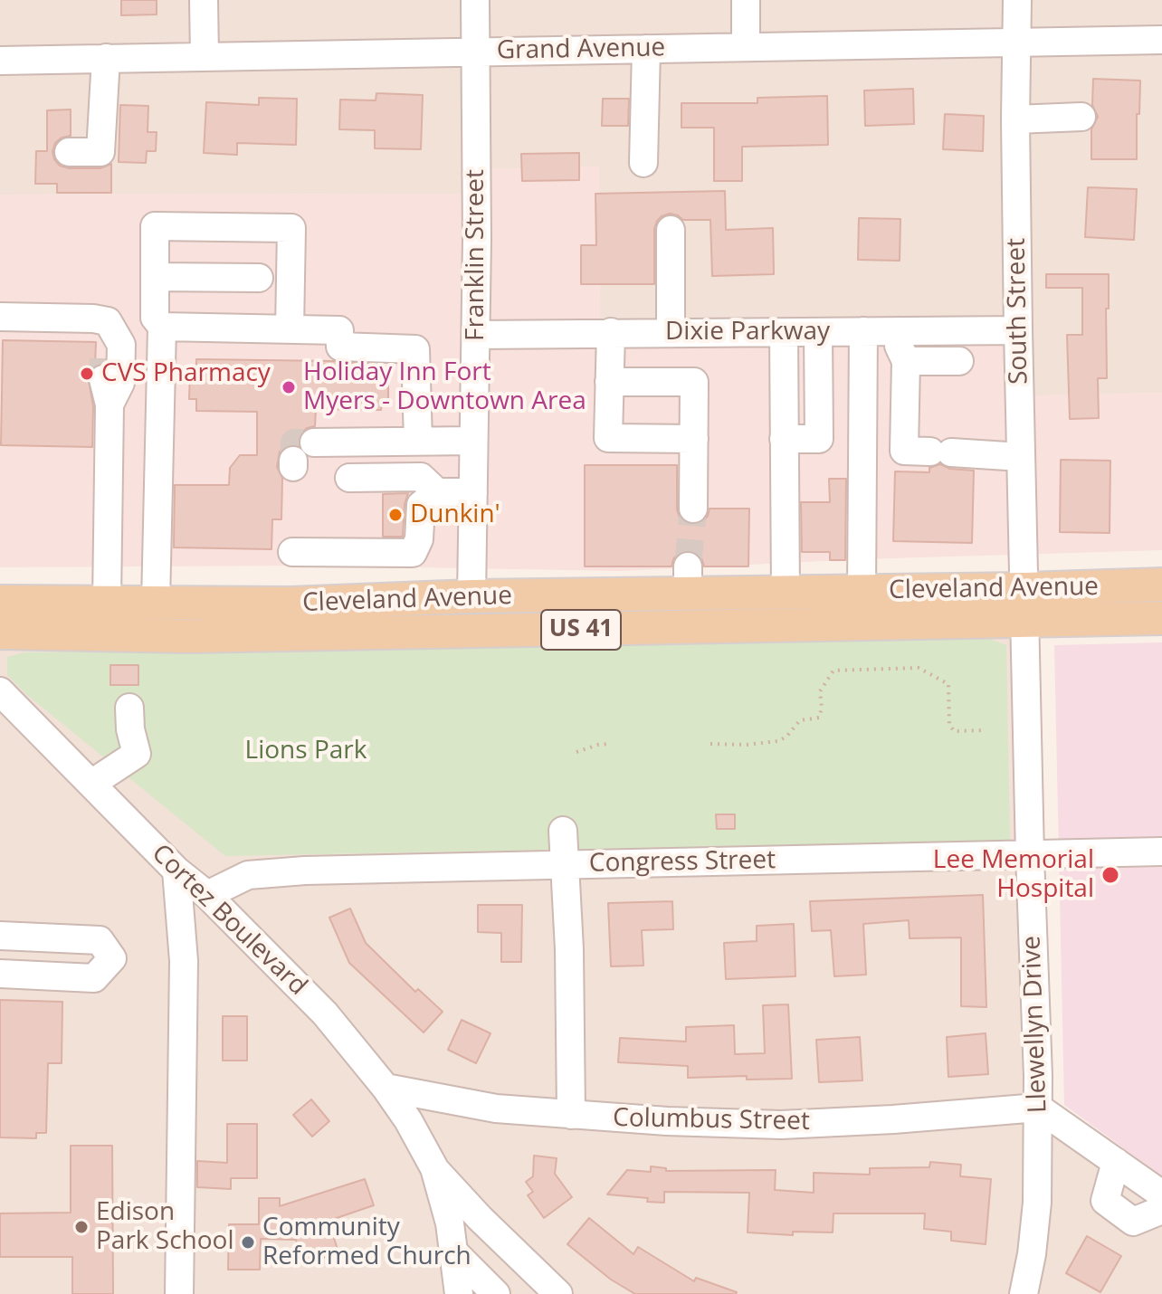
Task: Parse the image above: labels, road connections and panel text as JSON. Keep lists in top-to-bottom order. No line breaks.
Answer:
{"streets":{"main road":["Cleveland Avenue","US 41"],"street":["Grand Avenue","Franklin Street","South Street","Dixie Parkway","Congress Street","Cortez Boulevard","Llewellyn Drive","Columbus Street"]},"crossings":[["Grand Avenue","Franklin Street"],["Grand Avenue","South Street"],["Franklin Street","Dixie Parkway"],["Franklin Street","Cleveland Avenue"],["South Street","Dixie Parkway"],["South Street","Cleveland Avenue"],["South Street","Llewellyn Drive"],["Cleveland Avenue","Llewellyn Drive"],["Congress Street","Cortez Boulevard"],["Congress Street","Llewellyn Drive"],["Cortez Boulevard","Columbus Street"],["Llewellyn Drive","Columbus Street"]],"parks":["Lions Park"],"places":["CVS Pharmacy","Holiday Inn Fort Myers - Downtown Area","Dunkin'","Lee Memorial Hospital","Edison Park School","Community Reformed Church"]}
